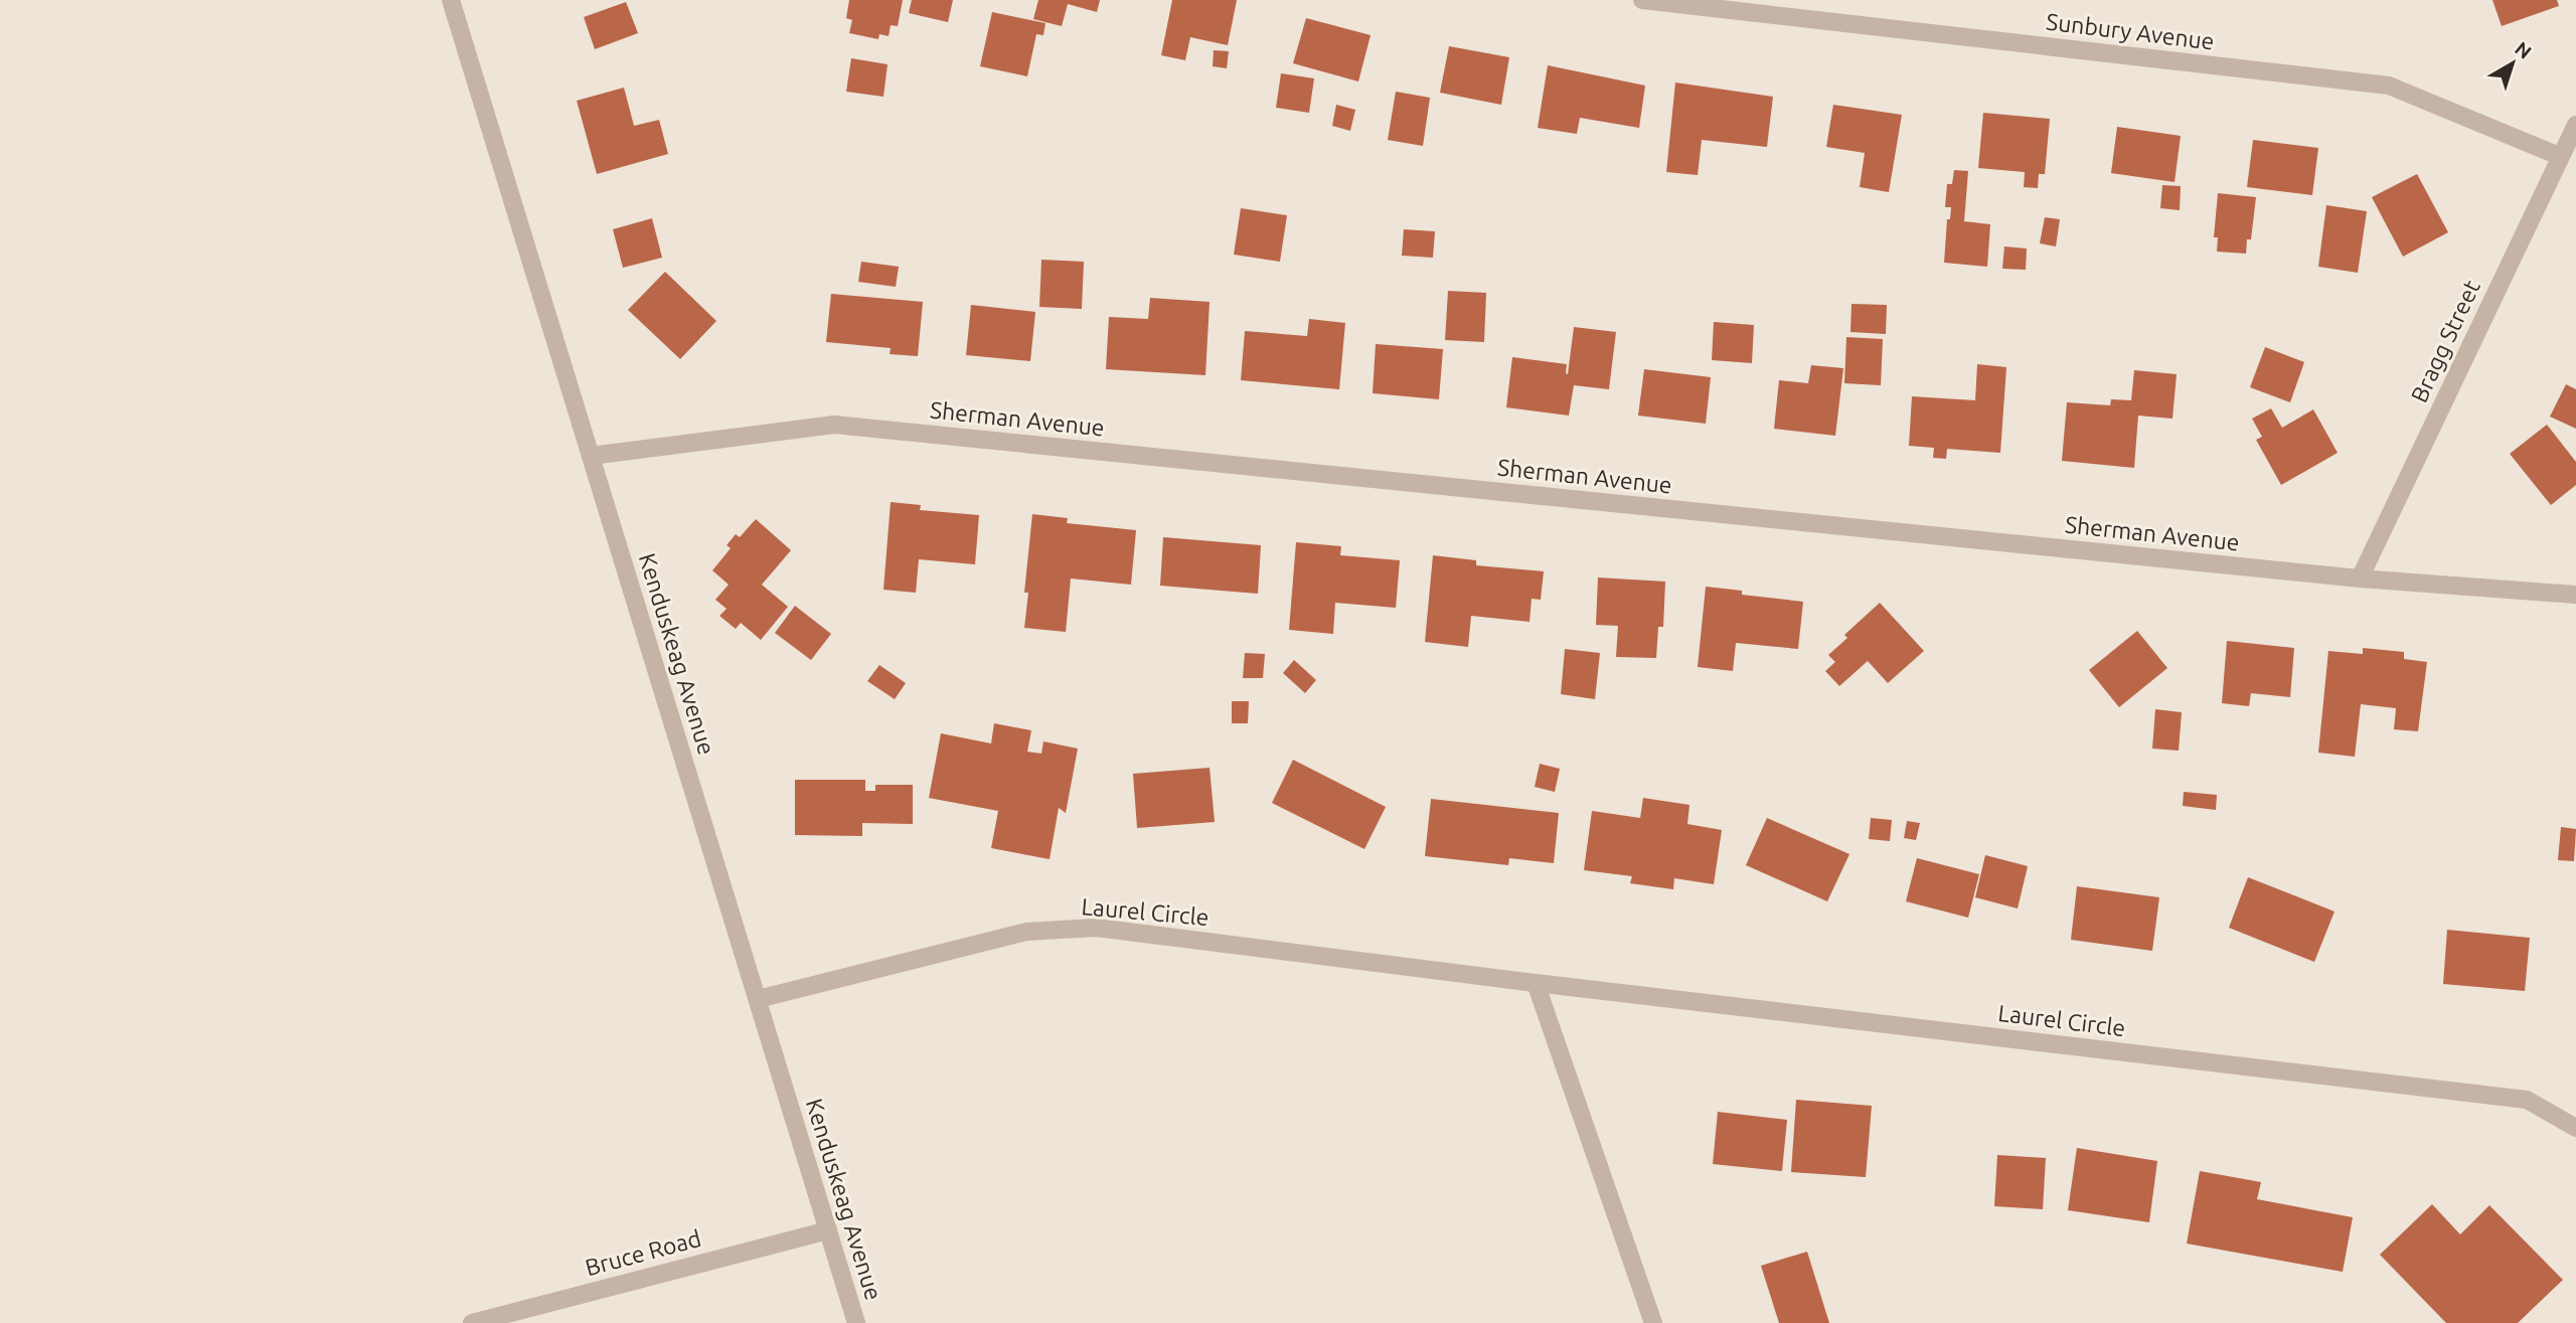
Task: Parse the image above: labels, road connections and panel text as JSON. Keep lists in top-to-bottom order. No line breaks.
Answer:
{"streets":{"street":["Sunbury Avenue","Bragg Street","Sherman Avenue","Kenduskeag Avenue","Laurel Circle","Bruce Road"]},"crossings":[["Sunbury Avenue","Bragg Street"],["Bragg Street","Sherman Avenue"],["Sherman Avenue","Kenduskeag Avenue"],["Kenduskeag Avenue","Laurel Circle"],["Kenduskeag Avenue","Bruce Road"]],"north":"top right"}
